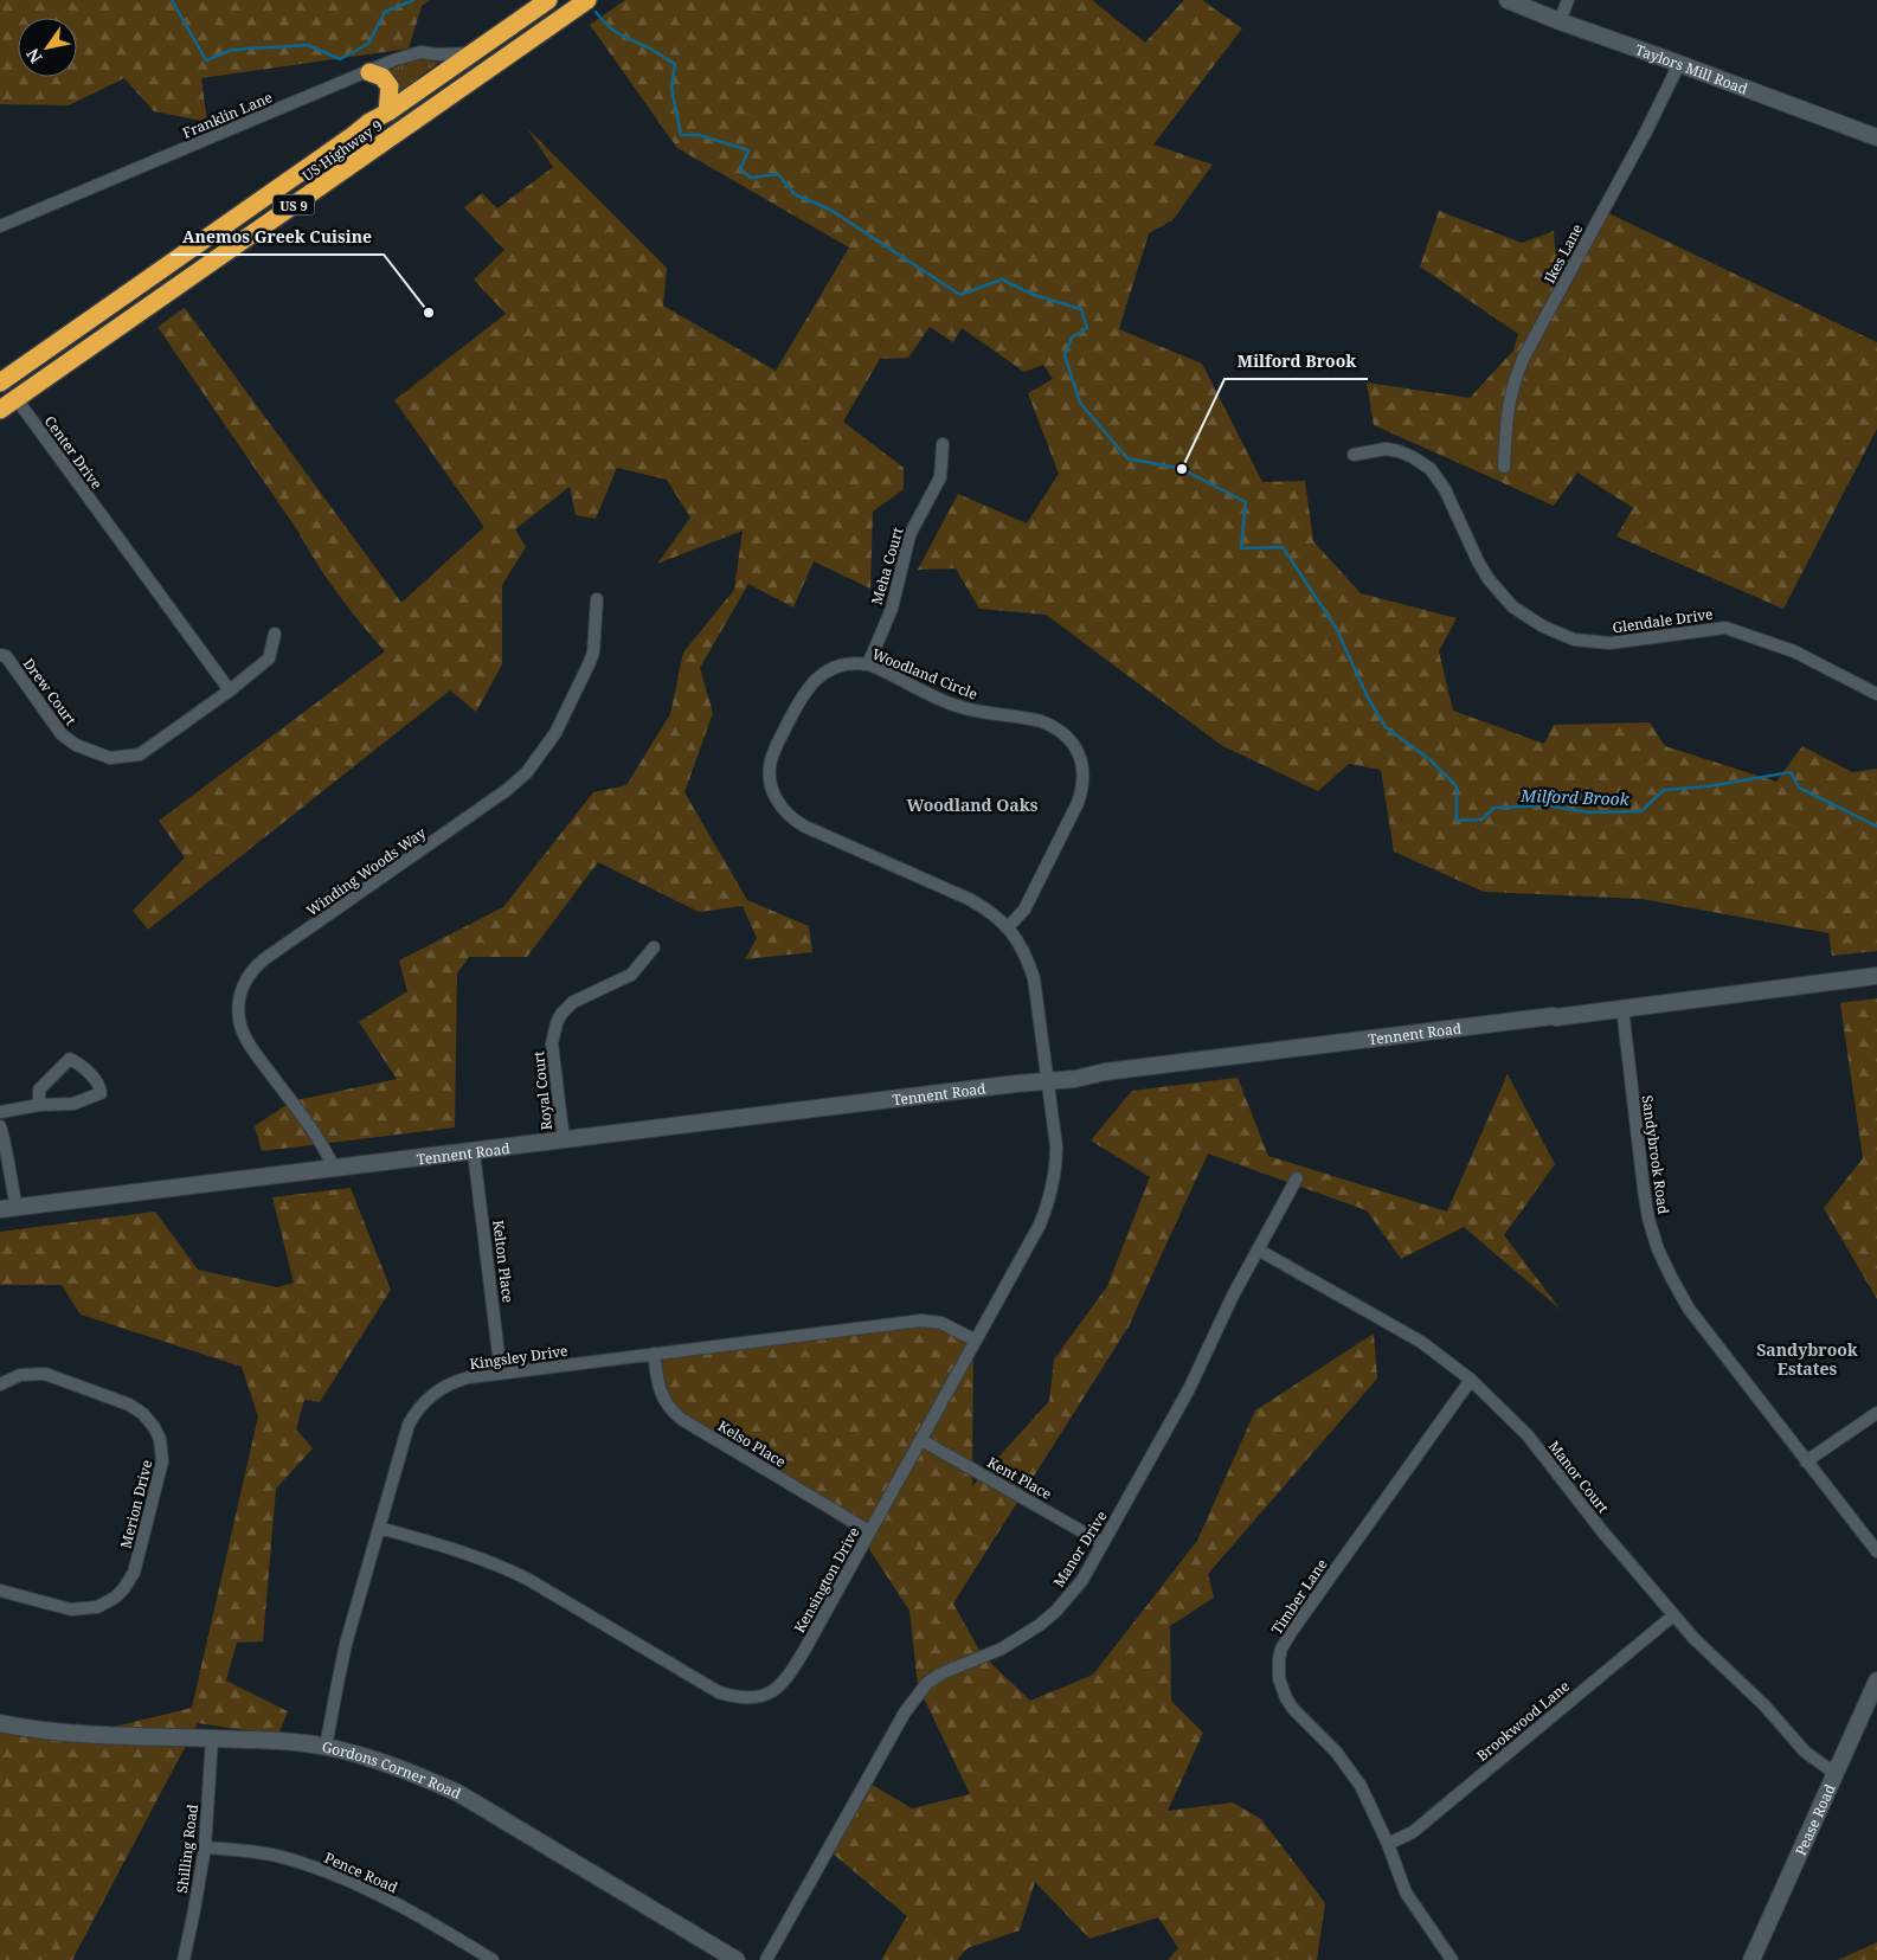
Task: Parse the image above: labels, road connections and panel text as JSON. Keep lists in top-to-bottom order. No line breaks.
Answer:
{"streets":{"highway":["US Highway 9","US 9"],"street":["Taylors Mill Road","Franklin Lane","Ikes Lane","Center Drive","Meha Court","Glendale Drive","Woodland Circle","Drew Court","Winding Woods Way","Tennent Road","Royal Court","Sandybrook Road","Kelton Place","Kingsley Drive","Kelso Place","Manor Court","Kent Place","Merion Drive","Manor Drive","Kensington Drive","Timber Lane","Brookwood Lane","Gordons Corner Road","Pease Road","Shilling Road","Pence Road"]},"crossings":[["Taylors Mill Road","Ikes Lane"],["Franklin Lane","US Highway 9"],["US Highway 9","Center Drive"],["Center Drive","Drew Court"],["Meha Court","Woodland Circle"],["Woodland Circle","Tennent Road"],["Woodland Circle","Kensington Drive"],["Winding Woods Way","Tennent Road"],["Tennent Road","Royal Court"],["Tennent Road","Sandybrook Road"],["Tennent Road","Kelton Place"],["Tennent Road","Kensington Drive"],["Kelton Place","Kingsley Drive"],["Kingsley Drive","Kelso Place"],["Kingsley Drive","Kensington Drive"],["Kingsley Drive","Gordons Corner Road"],["Kelso Place","Kensington Drive"],["Manor Court","Manor Drive"],["Manor Court","Timber Lane"],["Manor Court","Brookwood Lane"],["Manor Court","Pease Road"],["Kent Place","Manor Drive"],["Kent Place","Kensington Drive"],["Timber Lane","Brookwood Lane"],["Gordons Corner Road","Shilling Road"],["Shilling Road","Pence Road"]],"districts":["Woodland Oaks","Sandybrook Estates"],"water":["Milford Brook"],"places":["Anemos Greek Cuisine","Milford Brook"],"north":"bottom left"}
